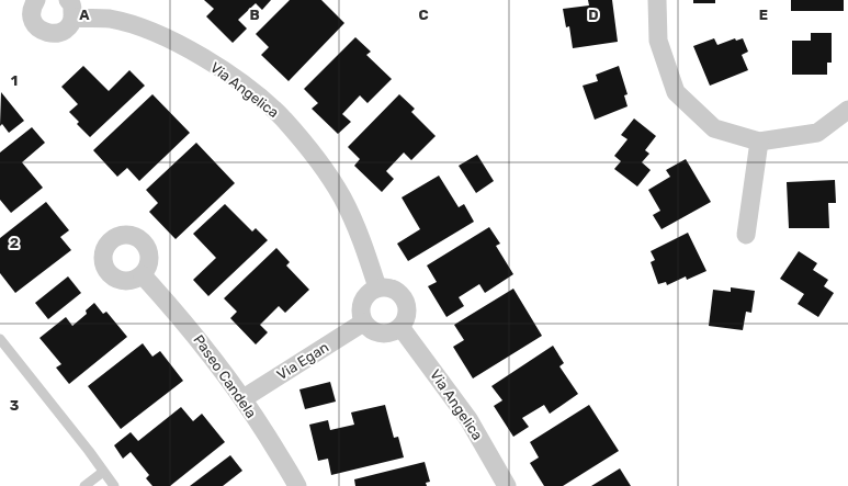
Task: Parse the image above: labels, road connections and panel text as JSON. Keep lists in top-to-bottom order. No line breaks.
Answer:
{"streets":{"street":["Via Angelica","Via Egan","Paseo Candela"]},"crossings":[["Via Angelica","Via Egan"],["Via Egan","Paseo Candela"]],"grid":{"columns":["A","B","C","D","E"],"rows":["1","2","3"]}}
